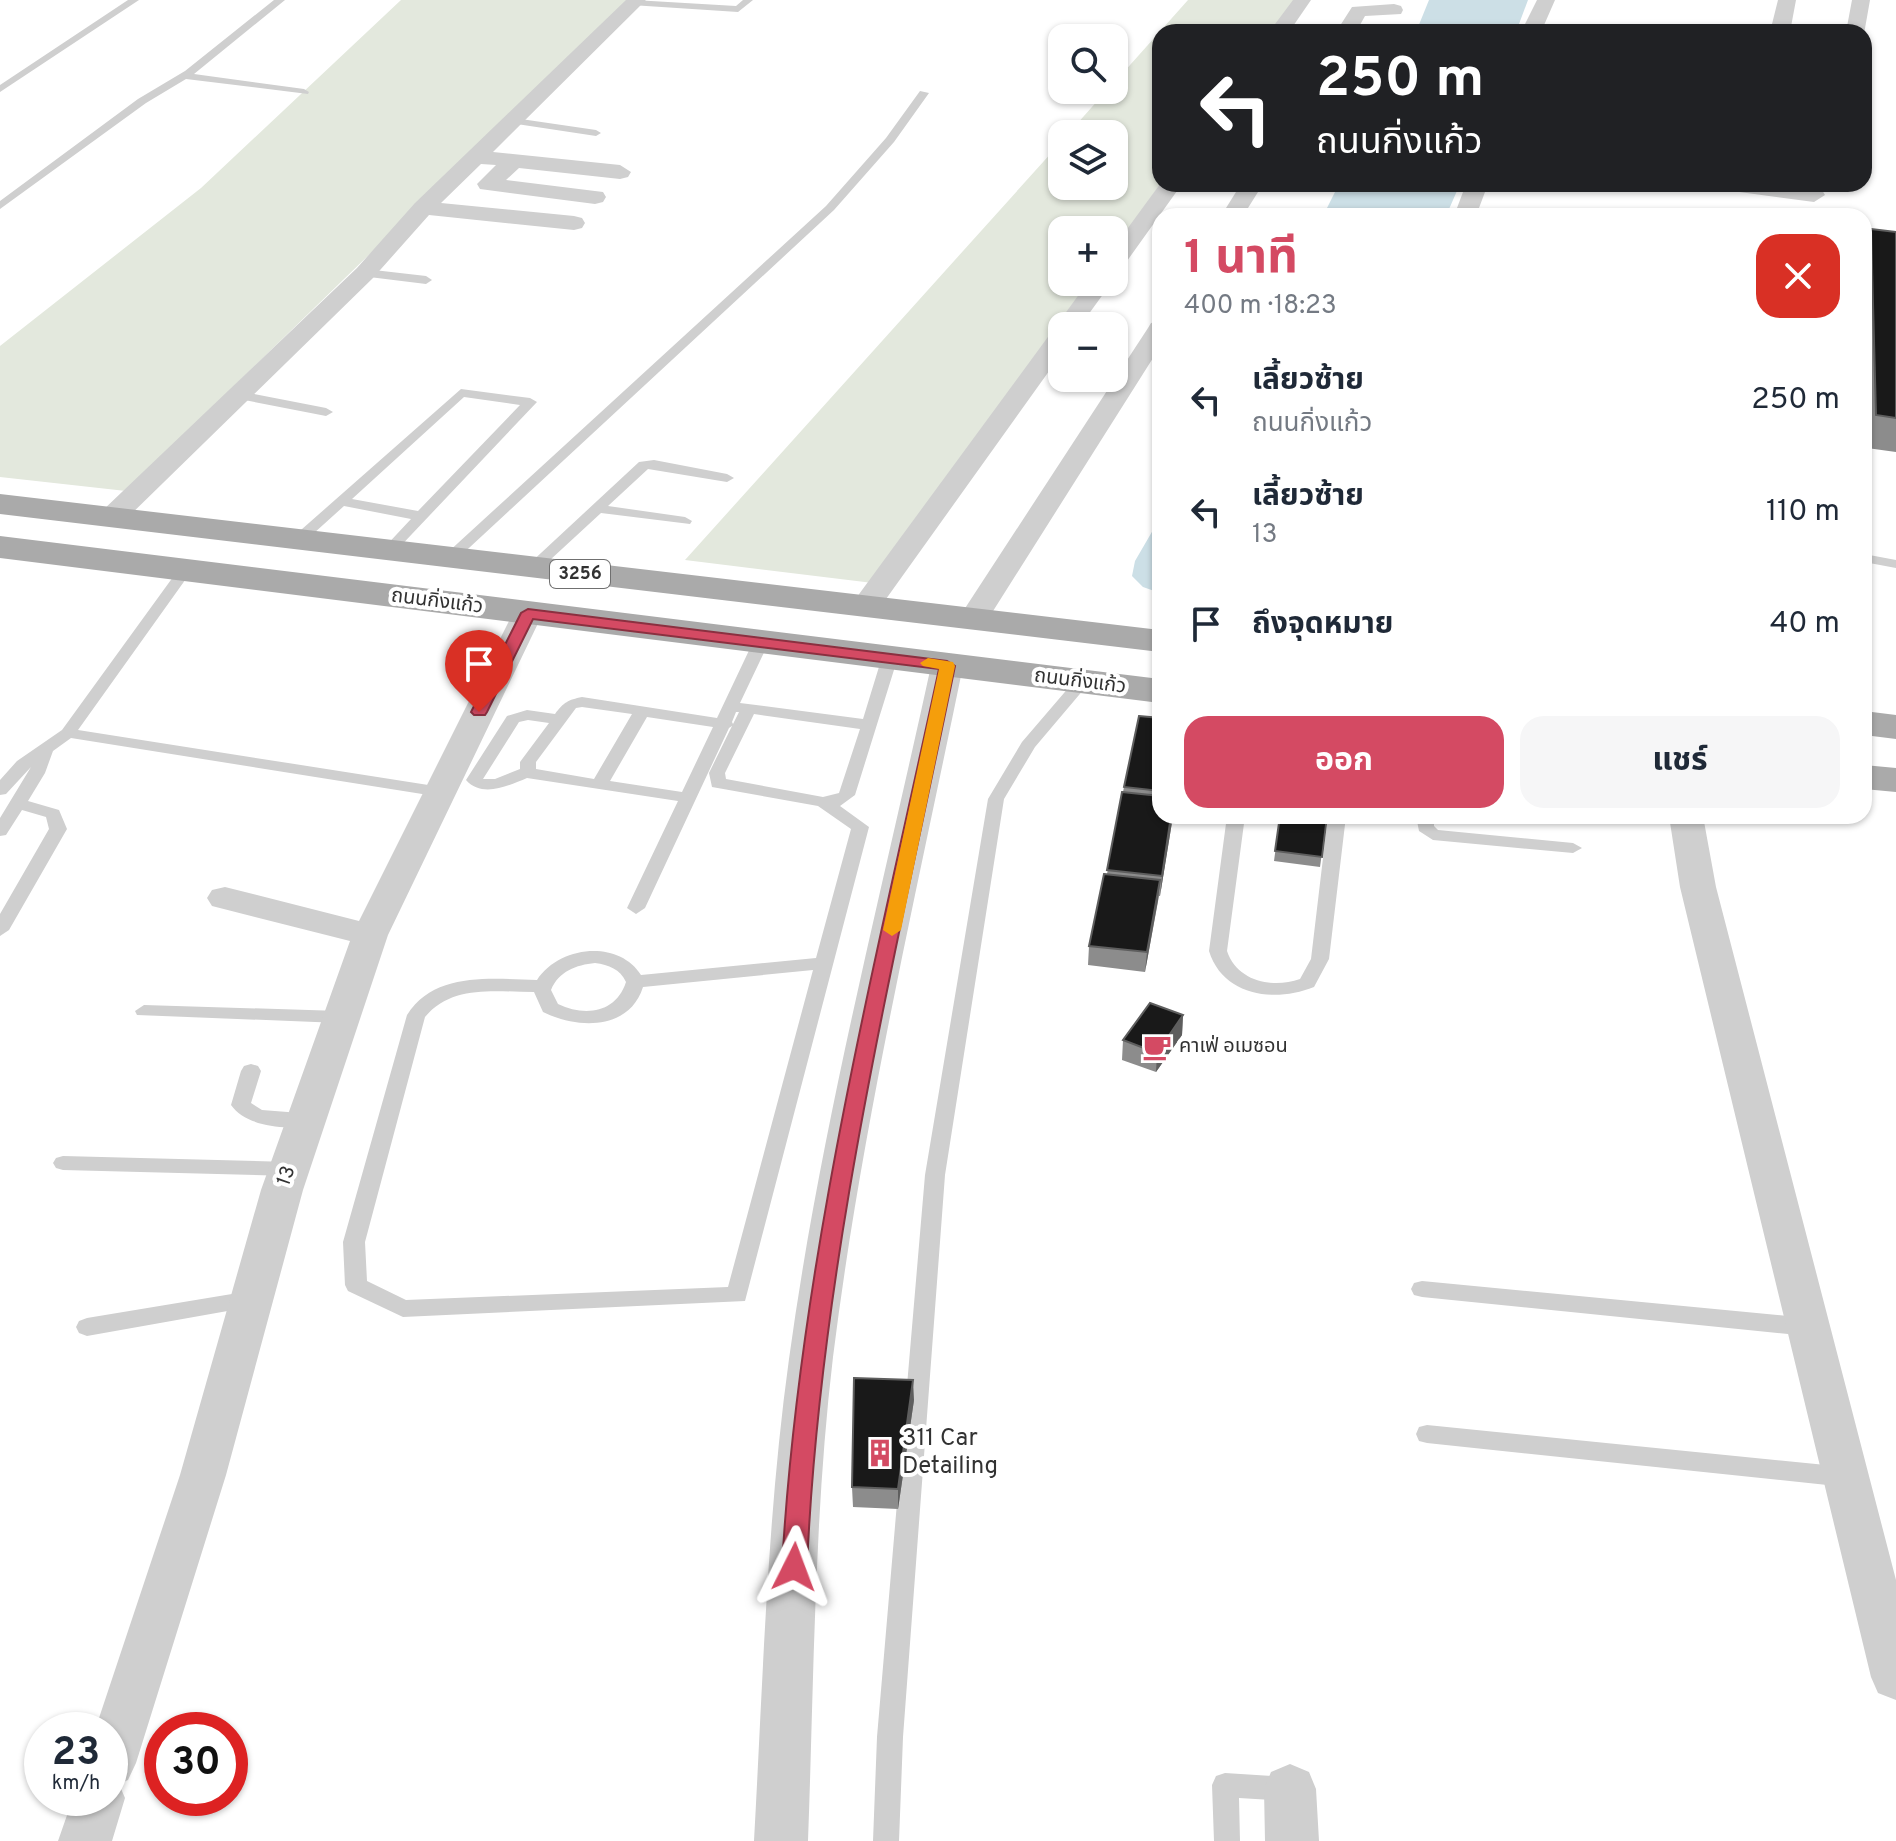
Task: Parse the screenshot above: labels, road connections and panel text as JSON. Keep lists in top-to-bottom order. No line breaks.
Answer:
{"streets":{"main road":["3256","ถนนกิ่งแก้ว"],"street":["13"]},"crossings":[["ถนนกิ่งแก้ว","13"]],"places":{"cafe":["คาเฟ่ อเมซอน"],"building":["311 Car Detailing"]},"page":{"map_buttons":["+","−"],"turn":["250 m","ถนนกิ่งแก้ว"],"heading":["1 นาที","400 m · 18:23"],"list":[{"name":"เลี้ยวซ้าย","note":"ถนนกิ่งแก้ว","value":"250 m"},{"name":"เลี้ยวซ้าย","note":"13","value":"110 m"},{"name":"ถึงจุดหมาย","value":"40 m"}],"buttons":["ออก","แชร์"],"speed":"23 km/h","limit":"30"}}
